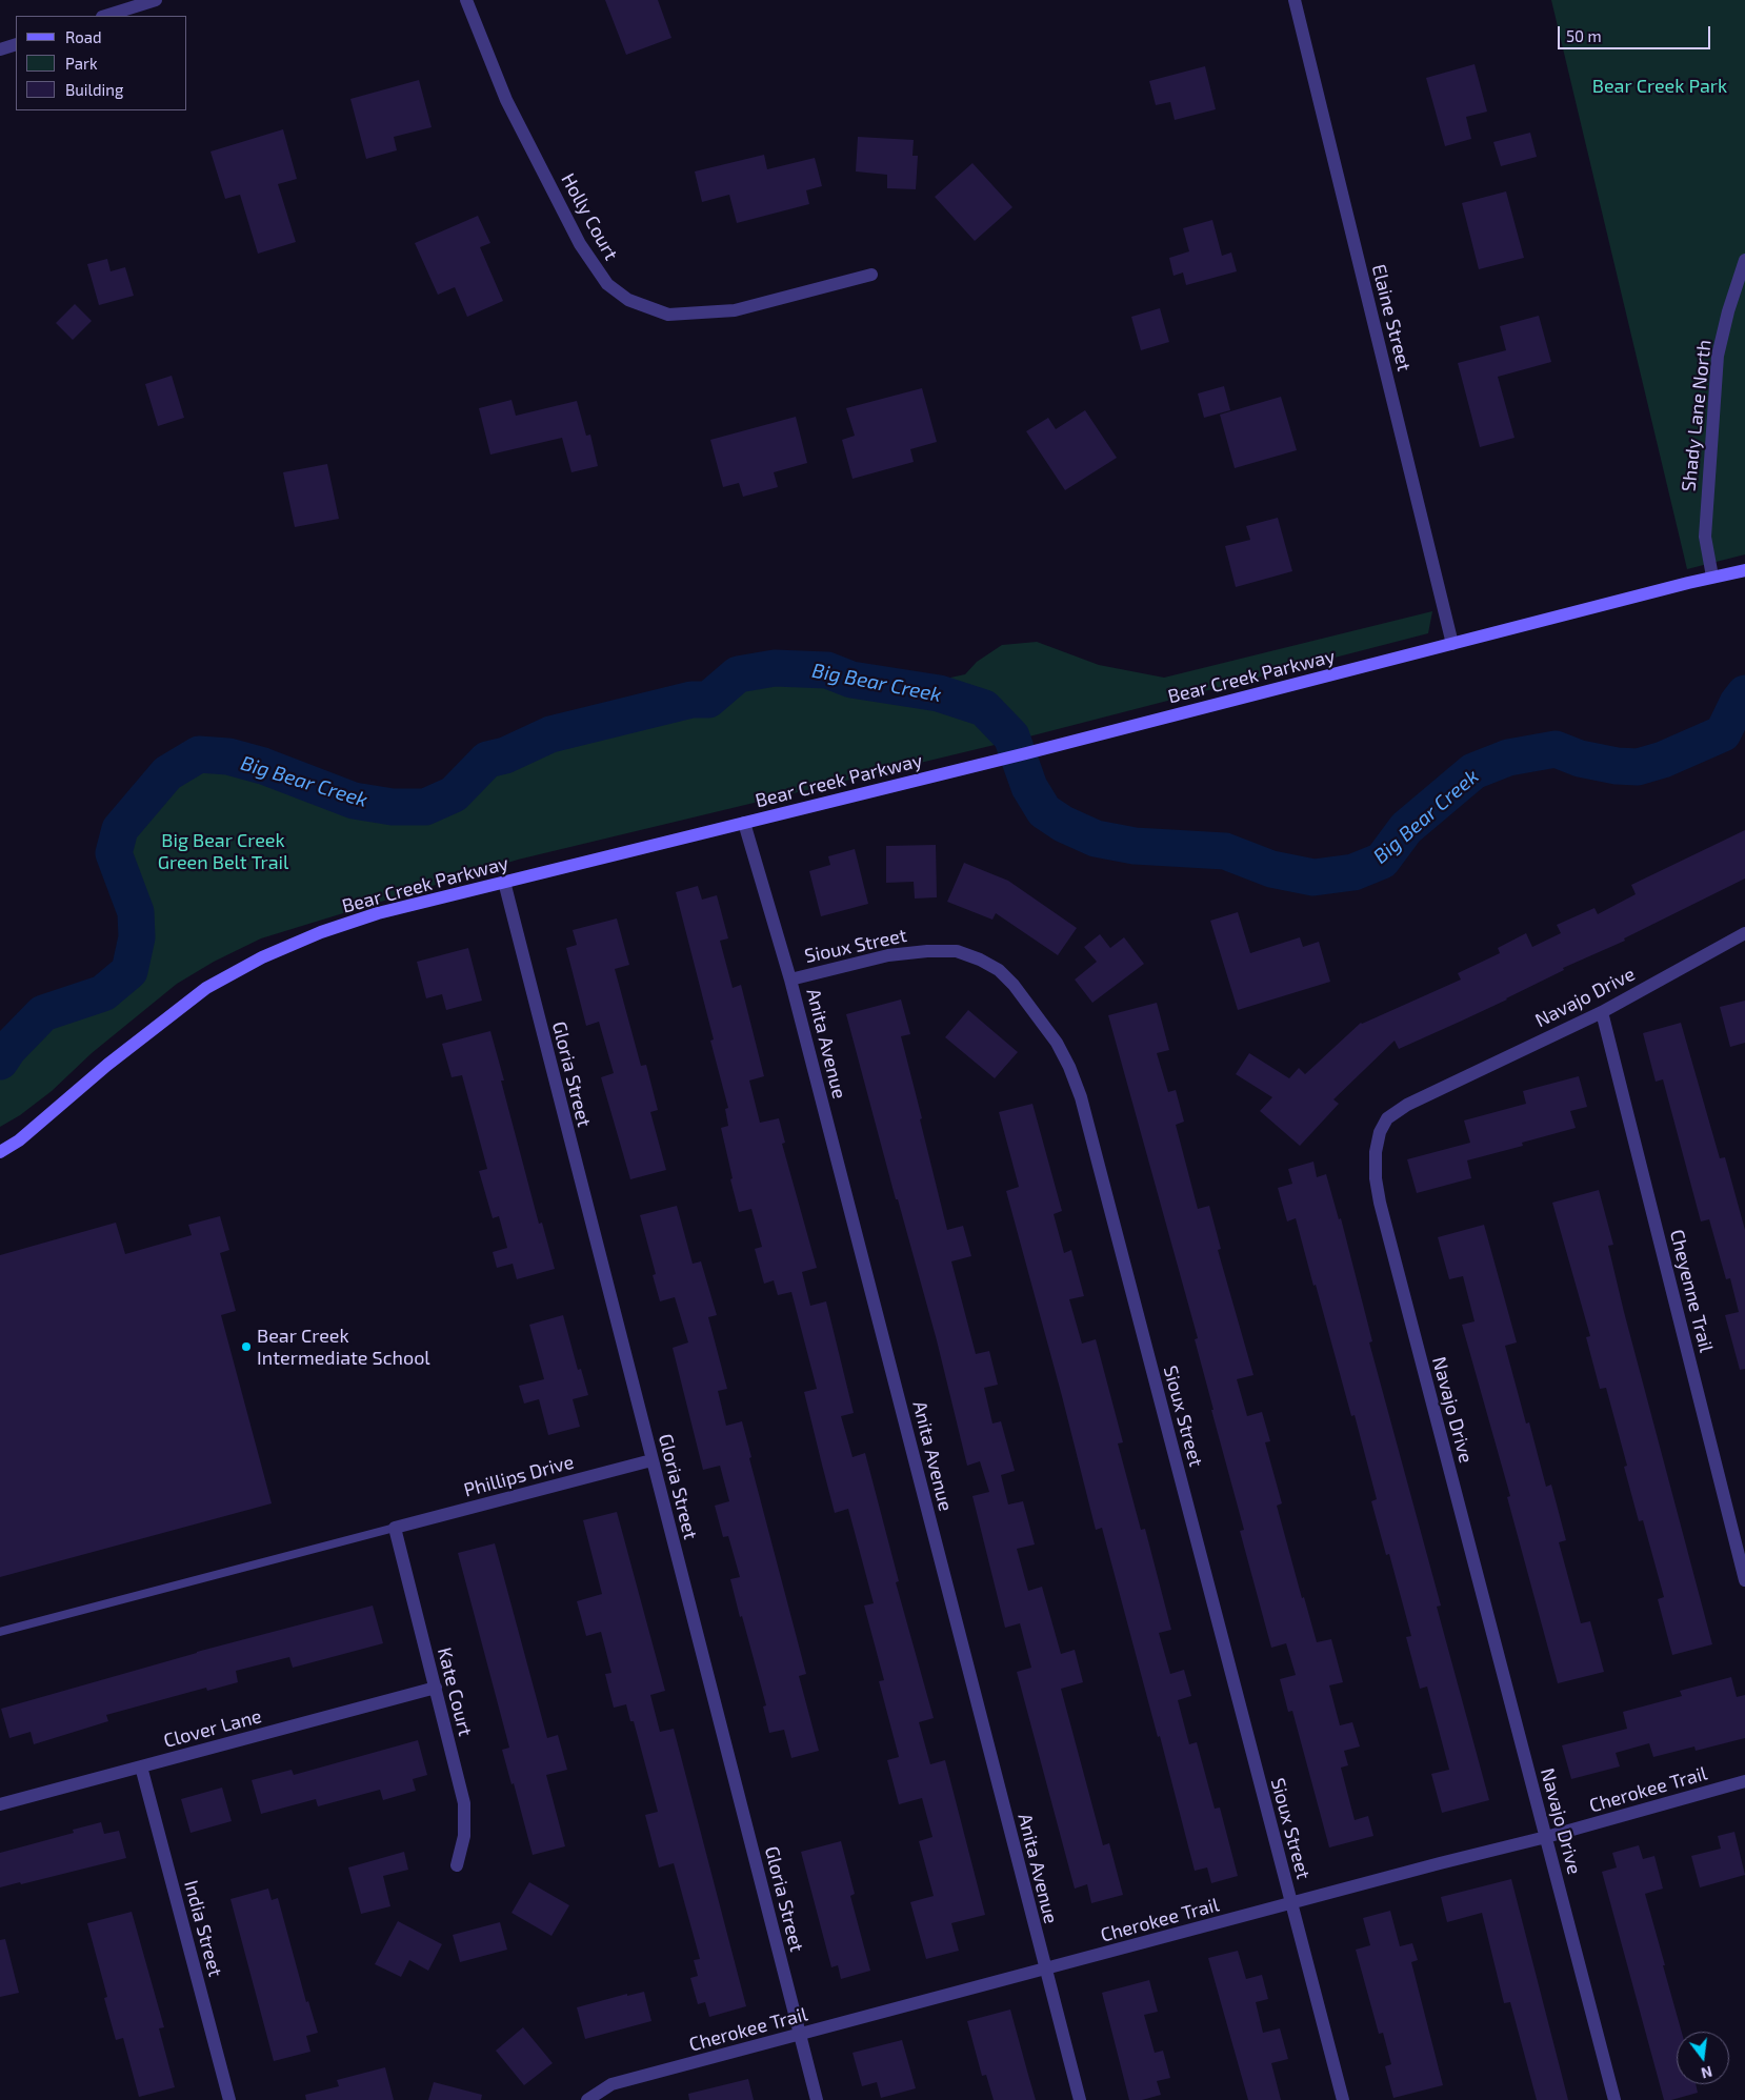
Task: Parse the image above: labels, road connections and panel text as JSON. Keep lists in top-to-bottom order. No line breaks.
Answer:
{"streets":{"main road":["Bear Creek Parkway"],"street":["Holly Court","Elaine Street","Shady Lane North","Sioux Street","Navajo Drive","Anita Avenue","Gloria Street","Cheyenne Trail","Phillips Drive","Kate Court","Clover Lane","Cherokee Trail","India Street"]},"crossings":[["Elaine Street","Bear Creek Parkway"],["Shady Lane North","Bear Creek Parkway"],["Bear Creek Parkway","Anita Avenue"],["Bear Creek Parkway","Gloria Street"],["Sioux Street","Anita Avenue"],["Sioux Street","Cherokee Trail"],["Navajo Drive","Cheyenne Trail"],["Navajo Drive","Cherokee Trail"],["Anita Avenue","Cherokee Trail"],["Gloria Street","Phillips Drive"],["Gloria Street","Cherokee Trail"],["Phillips Drive","Kate Court"],["Kate Court","Clover Lane"],["Clover Lane","India Street"]],"water":["Big Bear Creek"],"parks":["Bear Creek Park","Big Bear Creek Green Belt Trail"],"places":["Bear Creek Intermediate School"],"legend":["Road","Park","Building"],"scale_bar":"50 m","north":"bottom"}
